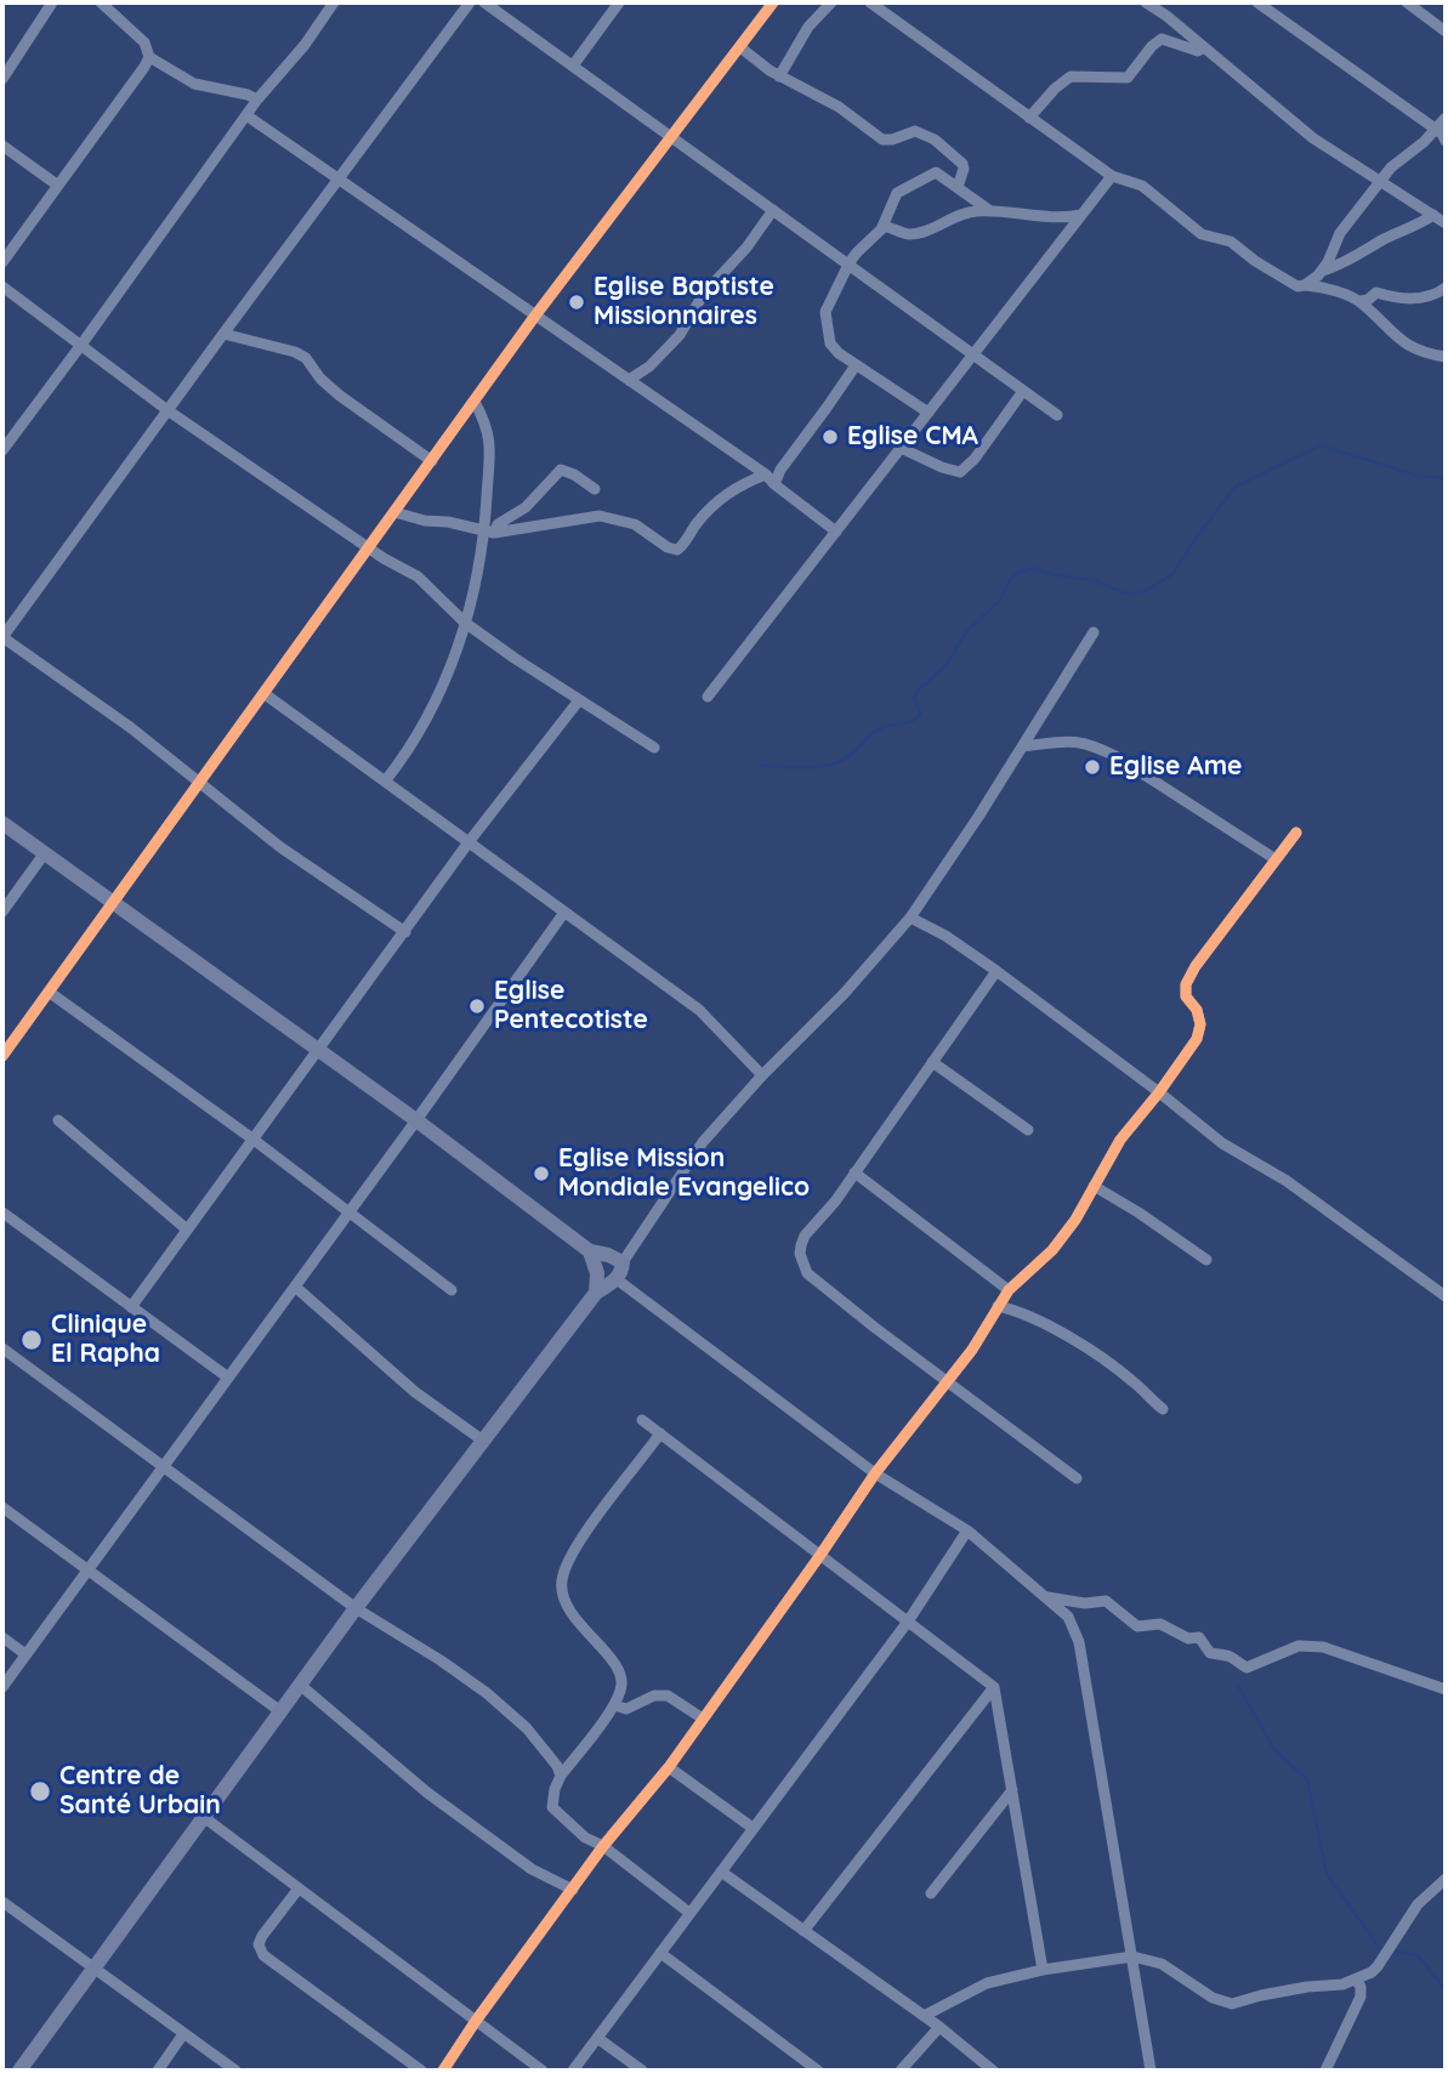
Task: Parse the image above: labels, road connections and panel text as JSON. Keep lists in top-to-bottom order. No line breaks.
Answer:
{"places":["Eglise Baptiste Missionnaires","Eglise CMA","Eglise Ame","Eglise Pentecotiste","Eglise Mission Mondiale Evangelico","Clinique El Rapha","Centre de Santé Urbain"]}
